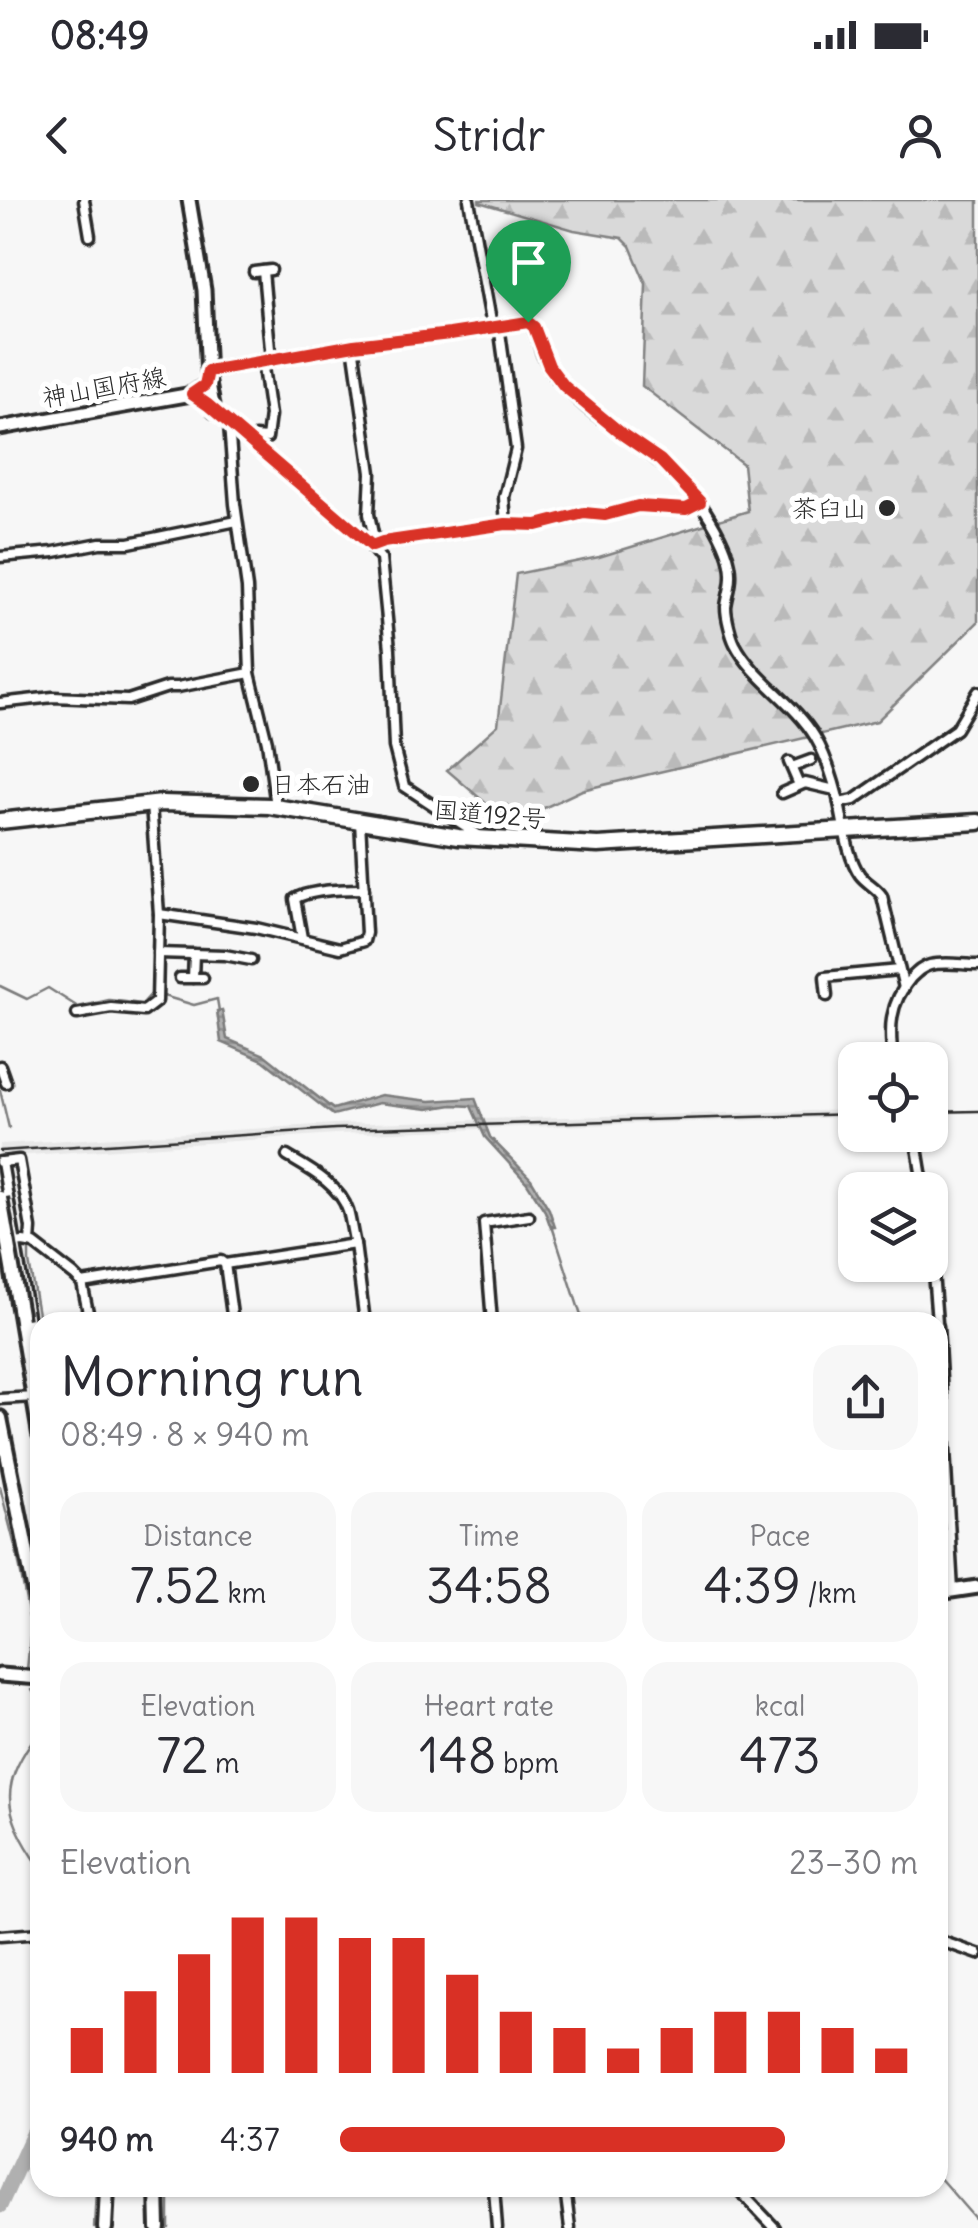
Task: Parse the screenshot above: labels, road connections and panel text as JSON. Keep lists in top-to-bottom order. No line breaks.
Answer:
{"streets":{"highway":["国道192号"],"main road":["神山国府線"]},"places":["茶臼山","日本石油"],"page":{"status":"08:49","header":"Stridr","heading":["Morning run","08:49 · 8 × 940 m"],"stats":[["Distance","7.52 km"],["Time","34:58"],["Pace","4:39 /km"],["Elevation","72 m"],["Heart rate","148 bpm"],["kcal","473"]],"chart":["Elevation","23–30 m"],"list":[{"name":"940 m","note":"4:37"}]}}
